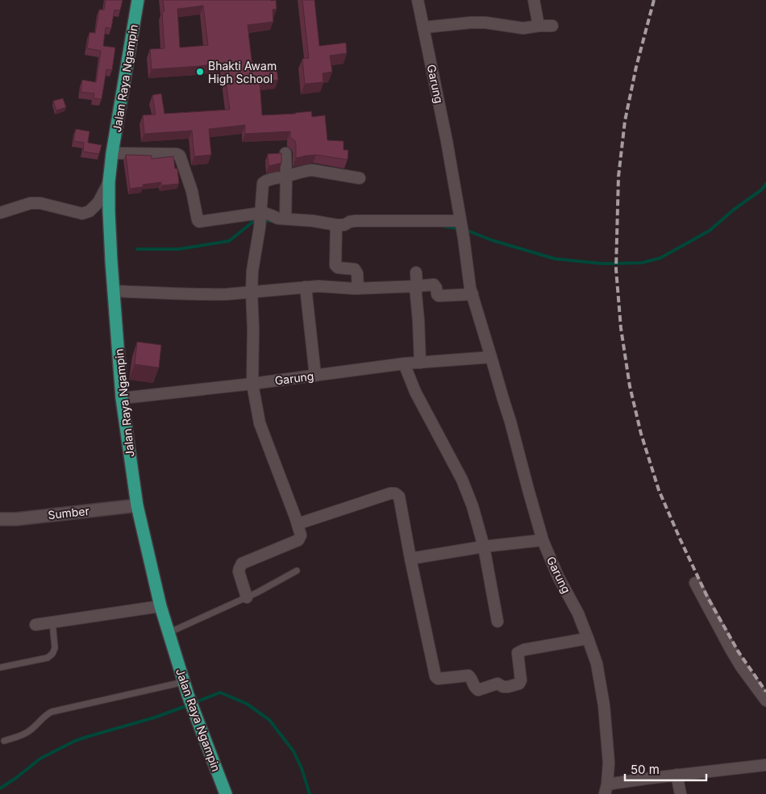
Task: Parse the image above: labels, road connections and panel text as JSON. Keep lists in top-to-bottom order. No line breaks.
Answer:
{"streets":{"main road":["Jalan Raya Ngampin"],"street":["Garung","Sumber"]},"crossings":[["Jalan Raya Ngampin","Garung"],["Jalan Raya Ngampin","Sumber"]],"places":["Bhakti Awam High School"],"scale_bar":"50 m"}
